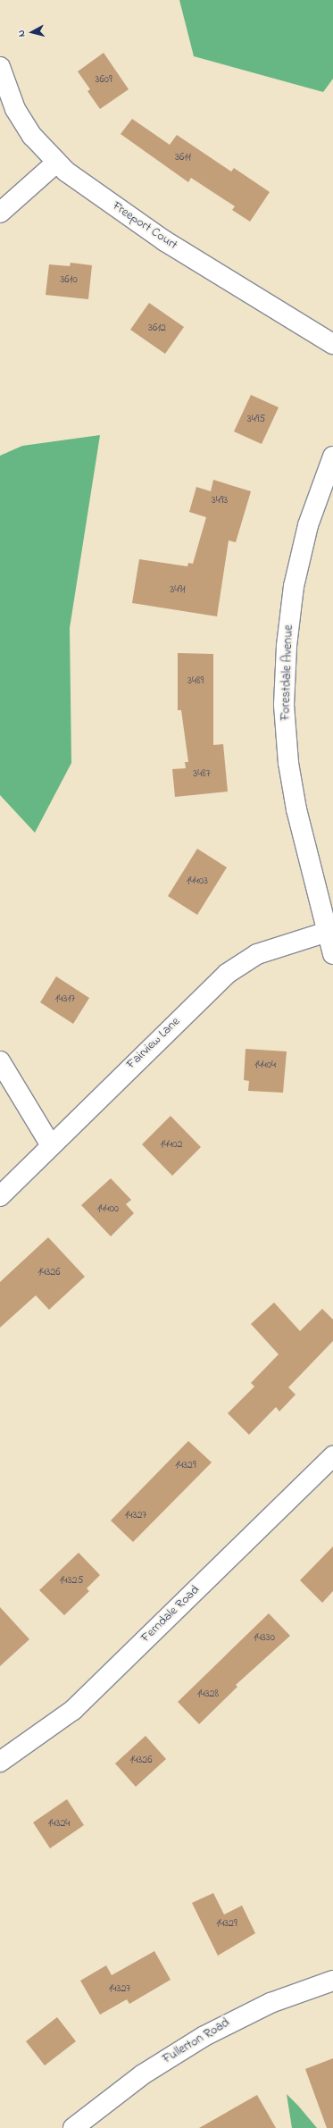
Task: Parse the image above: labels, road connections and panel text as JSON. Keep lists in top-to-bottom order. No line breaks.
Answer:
{"streets":{"street":["Freeport Court","Forestdale Avenue","Fairview Lane","Ferndale Road","Fullerton Road"]},"crossings":[["Forestdale Avenue","Fairview Lane"]],"house_numbers":["3609","3611","3610","3612","3495","3493","3491","3489","3487","14403","14317","14404","14402","14400","14326","14329","14327","14325","14330","14328","14326","14324","14329","14327"],"north":"left"}
